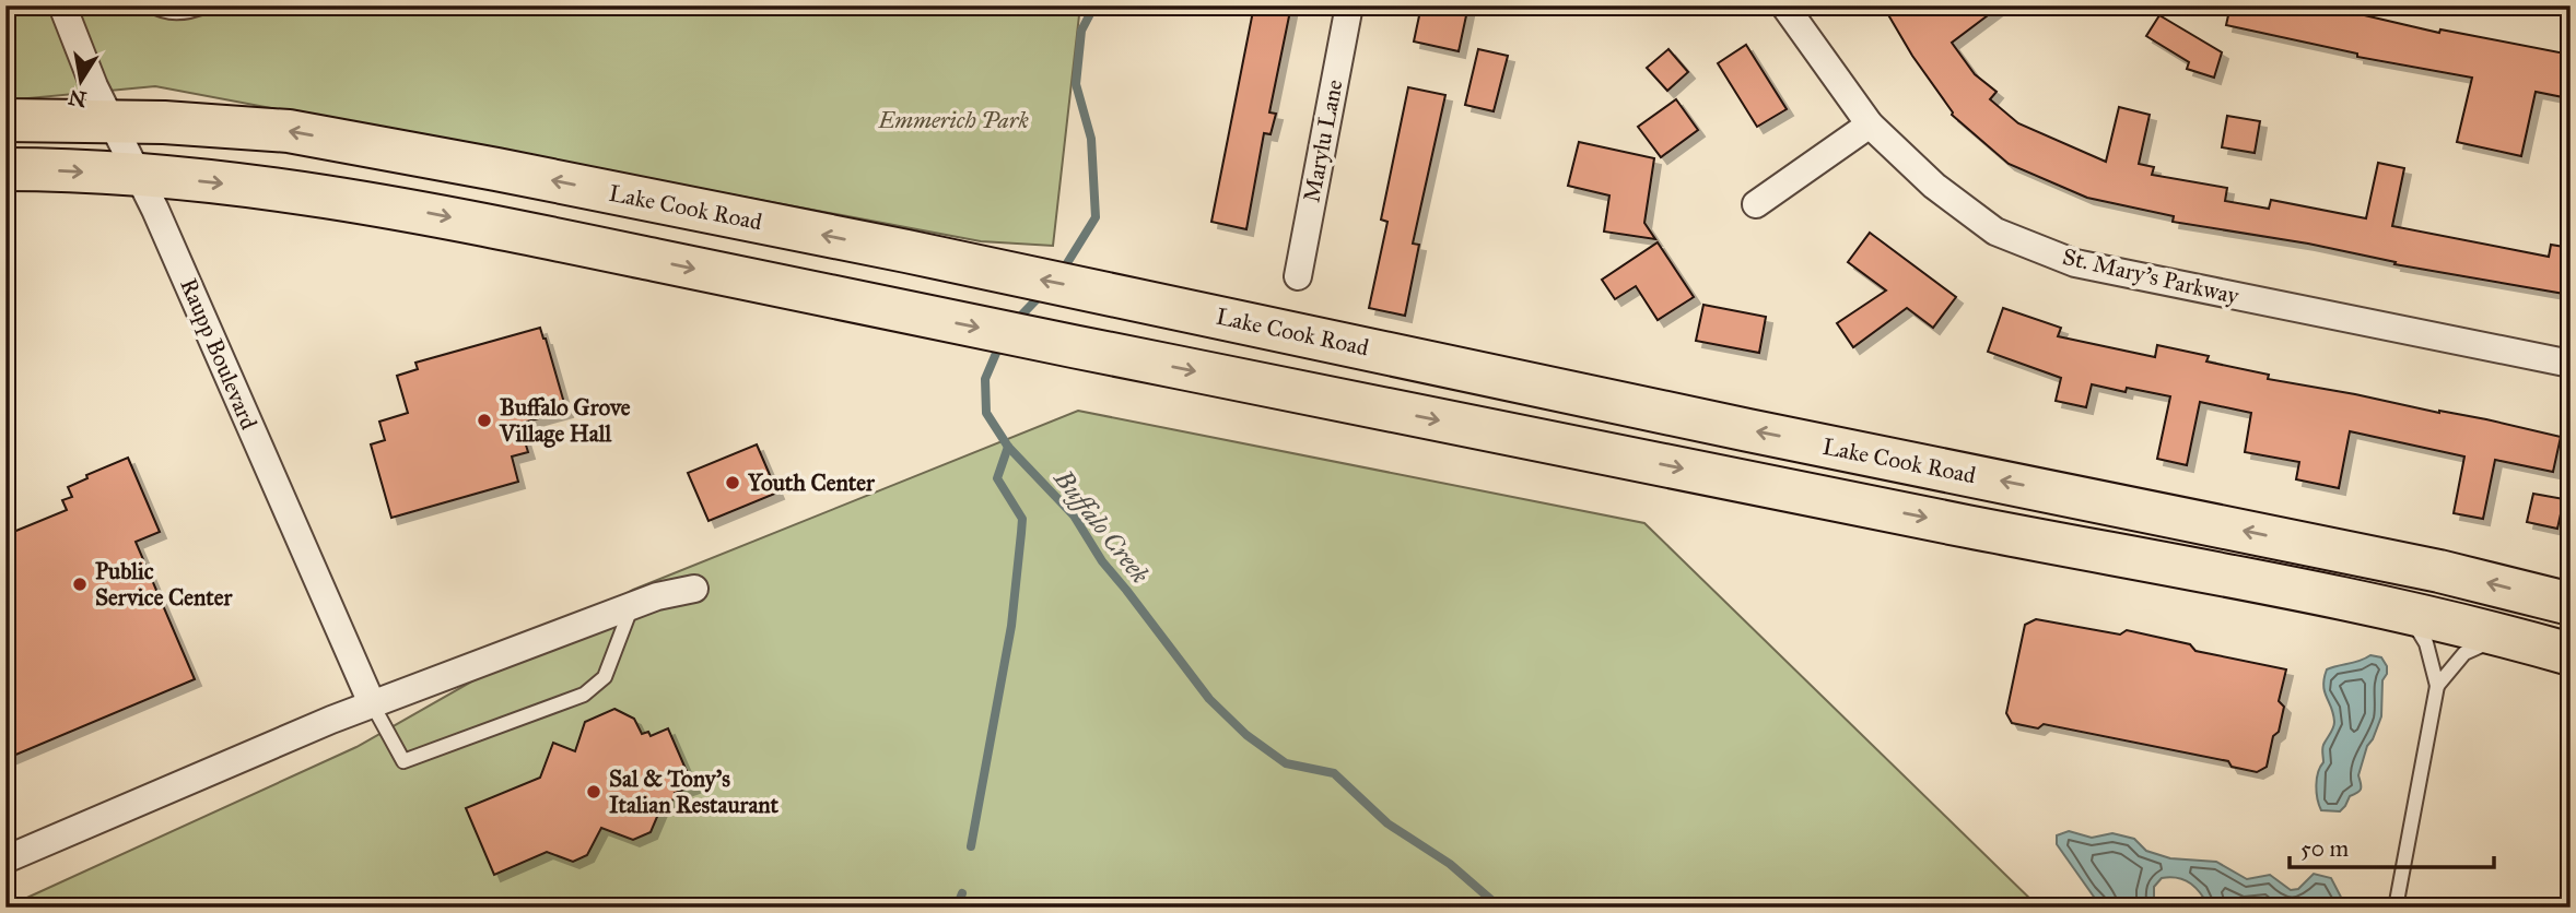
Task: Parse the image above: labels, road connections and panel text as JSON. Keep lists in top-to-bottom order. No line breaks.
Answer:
{"streets":{"main road":["Lake Cook Road"],"street":["Marylu Lane","St. Mary's Parkway","Raupp Boulevard"]},"crossings":[["Lake Cook Road","Raupp Boulevard"]],"water":["Buffalo Creek"],"parks":["Emmerich Park"],"places":["Buffalo Grove Village Hall","Youth Center","Public Service Center","Sal & Tony's Italian Restaurant"],"scale_bar":"50 m","north":"bottom"}
